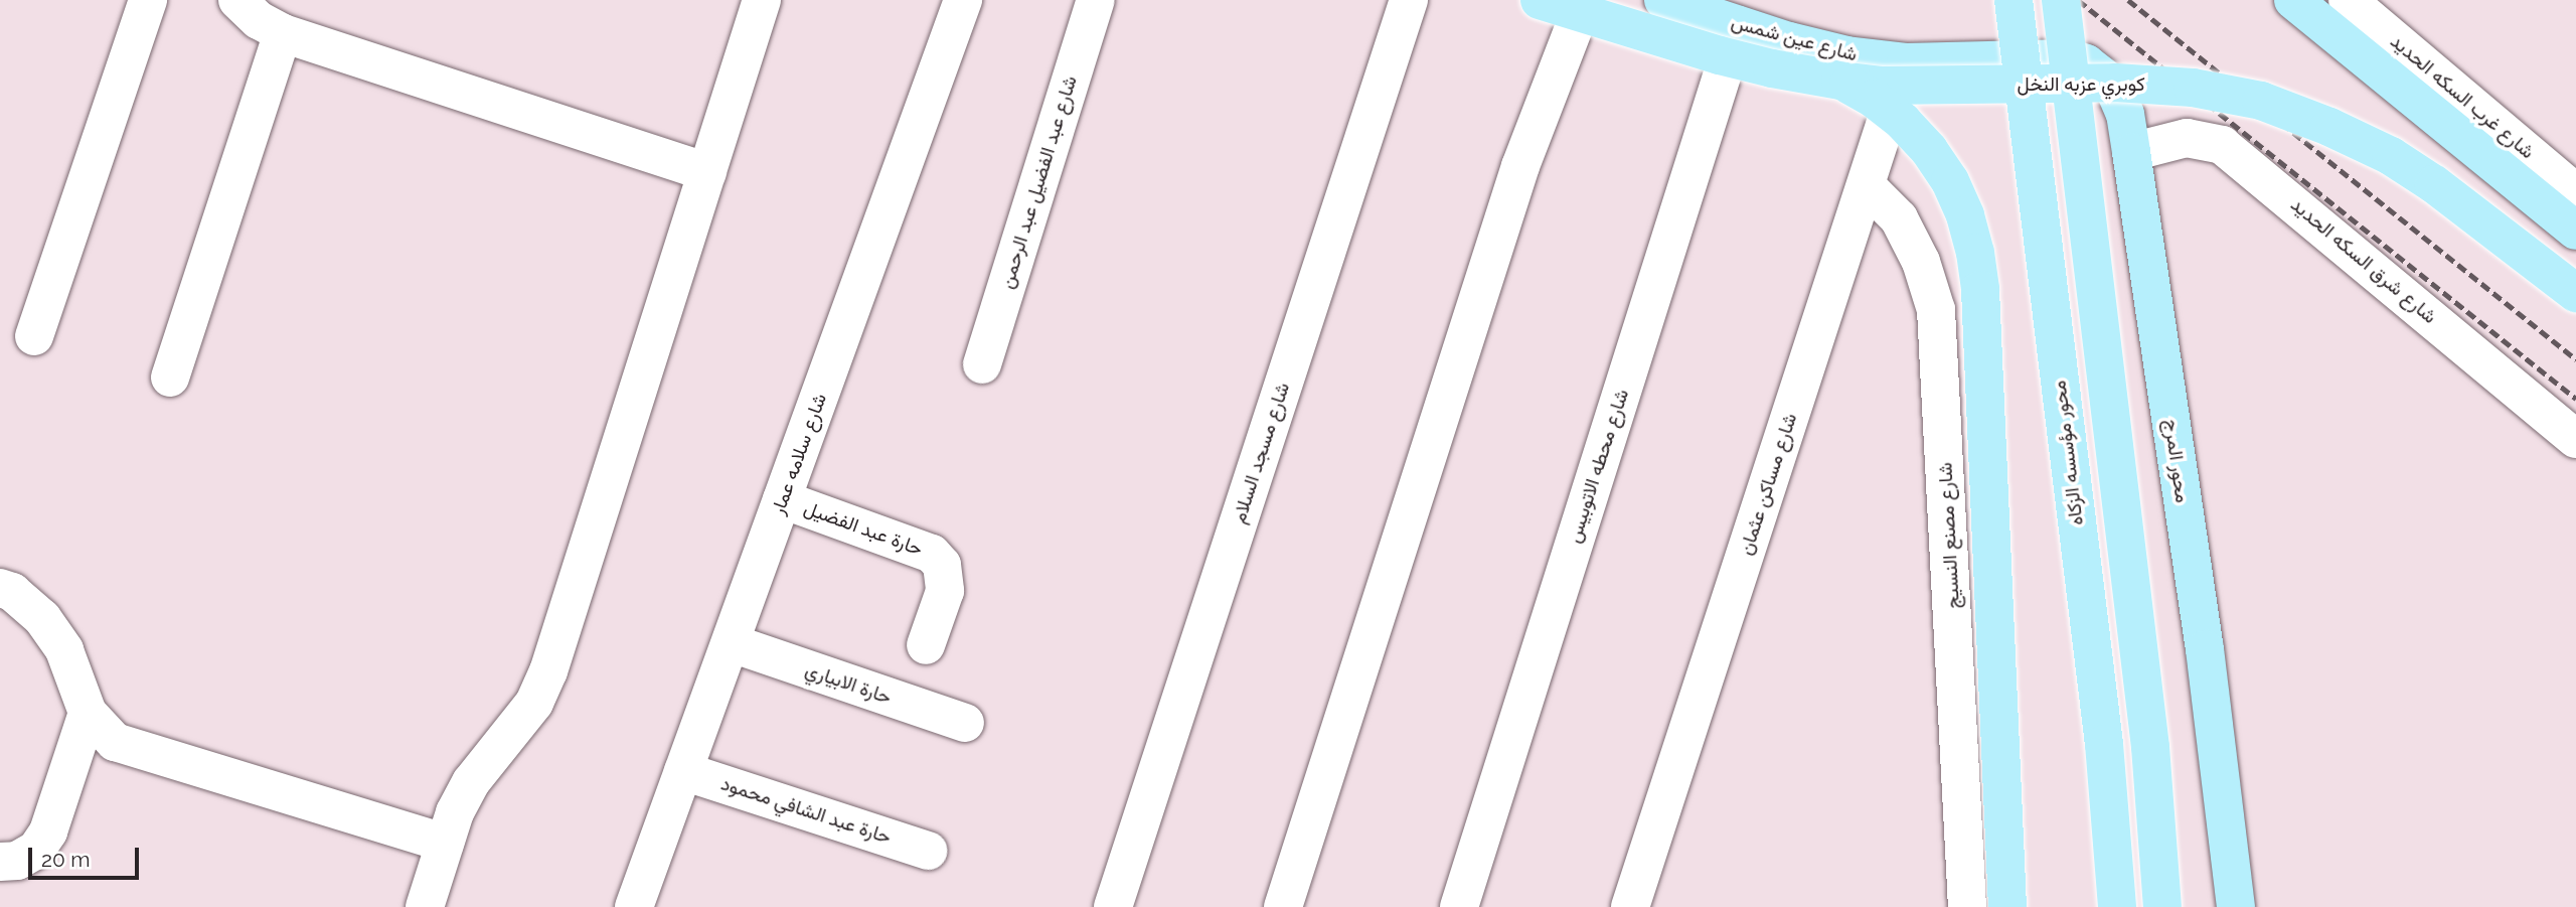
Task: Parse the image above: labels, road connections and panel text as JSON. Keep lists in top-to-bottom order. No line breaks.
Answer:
{"streets":{"main road":["شارع عين شمس","كوبري عزبه النخل","محور مؤسسه الزكاه","محور المرج"],"street":["شارع غرب السكه الحديد","شارع عبد الفضيل عبد الرحمن","شارع شرق السكه الحديد","شارع مسجد السلام","شارع سلامه عمار","شارع محطه الاتوبيس","شارع مساكن عثمان","حارة عبد الفضيل","شارع مصنع النسيج","حارة الابياري","حارة عبد الشافي محمود"]},"crossings":[["شارع عين شمس","محور المرج"],["شارع عين شمس","شارع محطه الاتوبيس"],["شارع عين شمس","شارع مساكن عثمان"],["شارع شرق السكه الحديد","محور المرج"],["شارع سلامه عمار","حارة عبد الفضيل"],["شارع سلامه عمار","حارة الابياري"],["شارع سلامه عمار","حارة عبد الشافي محمود"],["شارع مساكن عثمان","شارع مصنع النسيج"]],"scale_bar":"20 m"}
